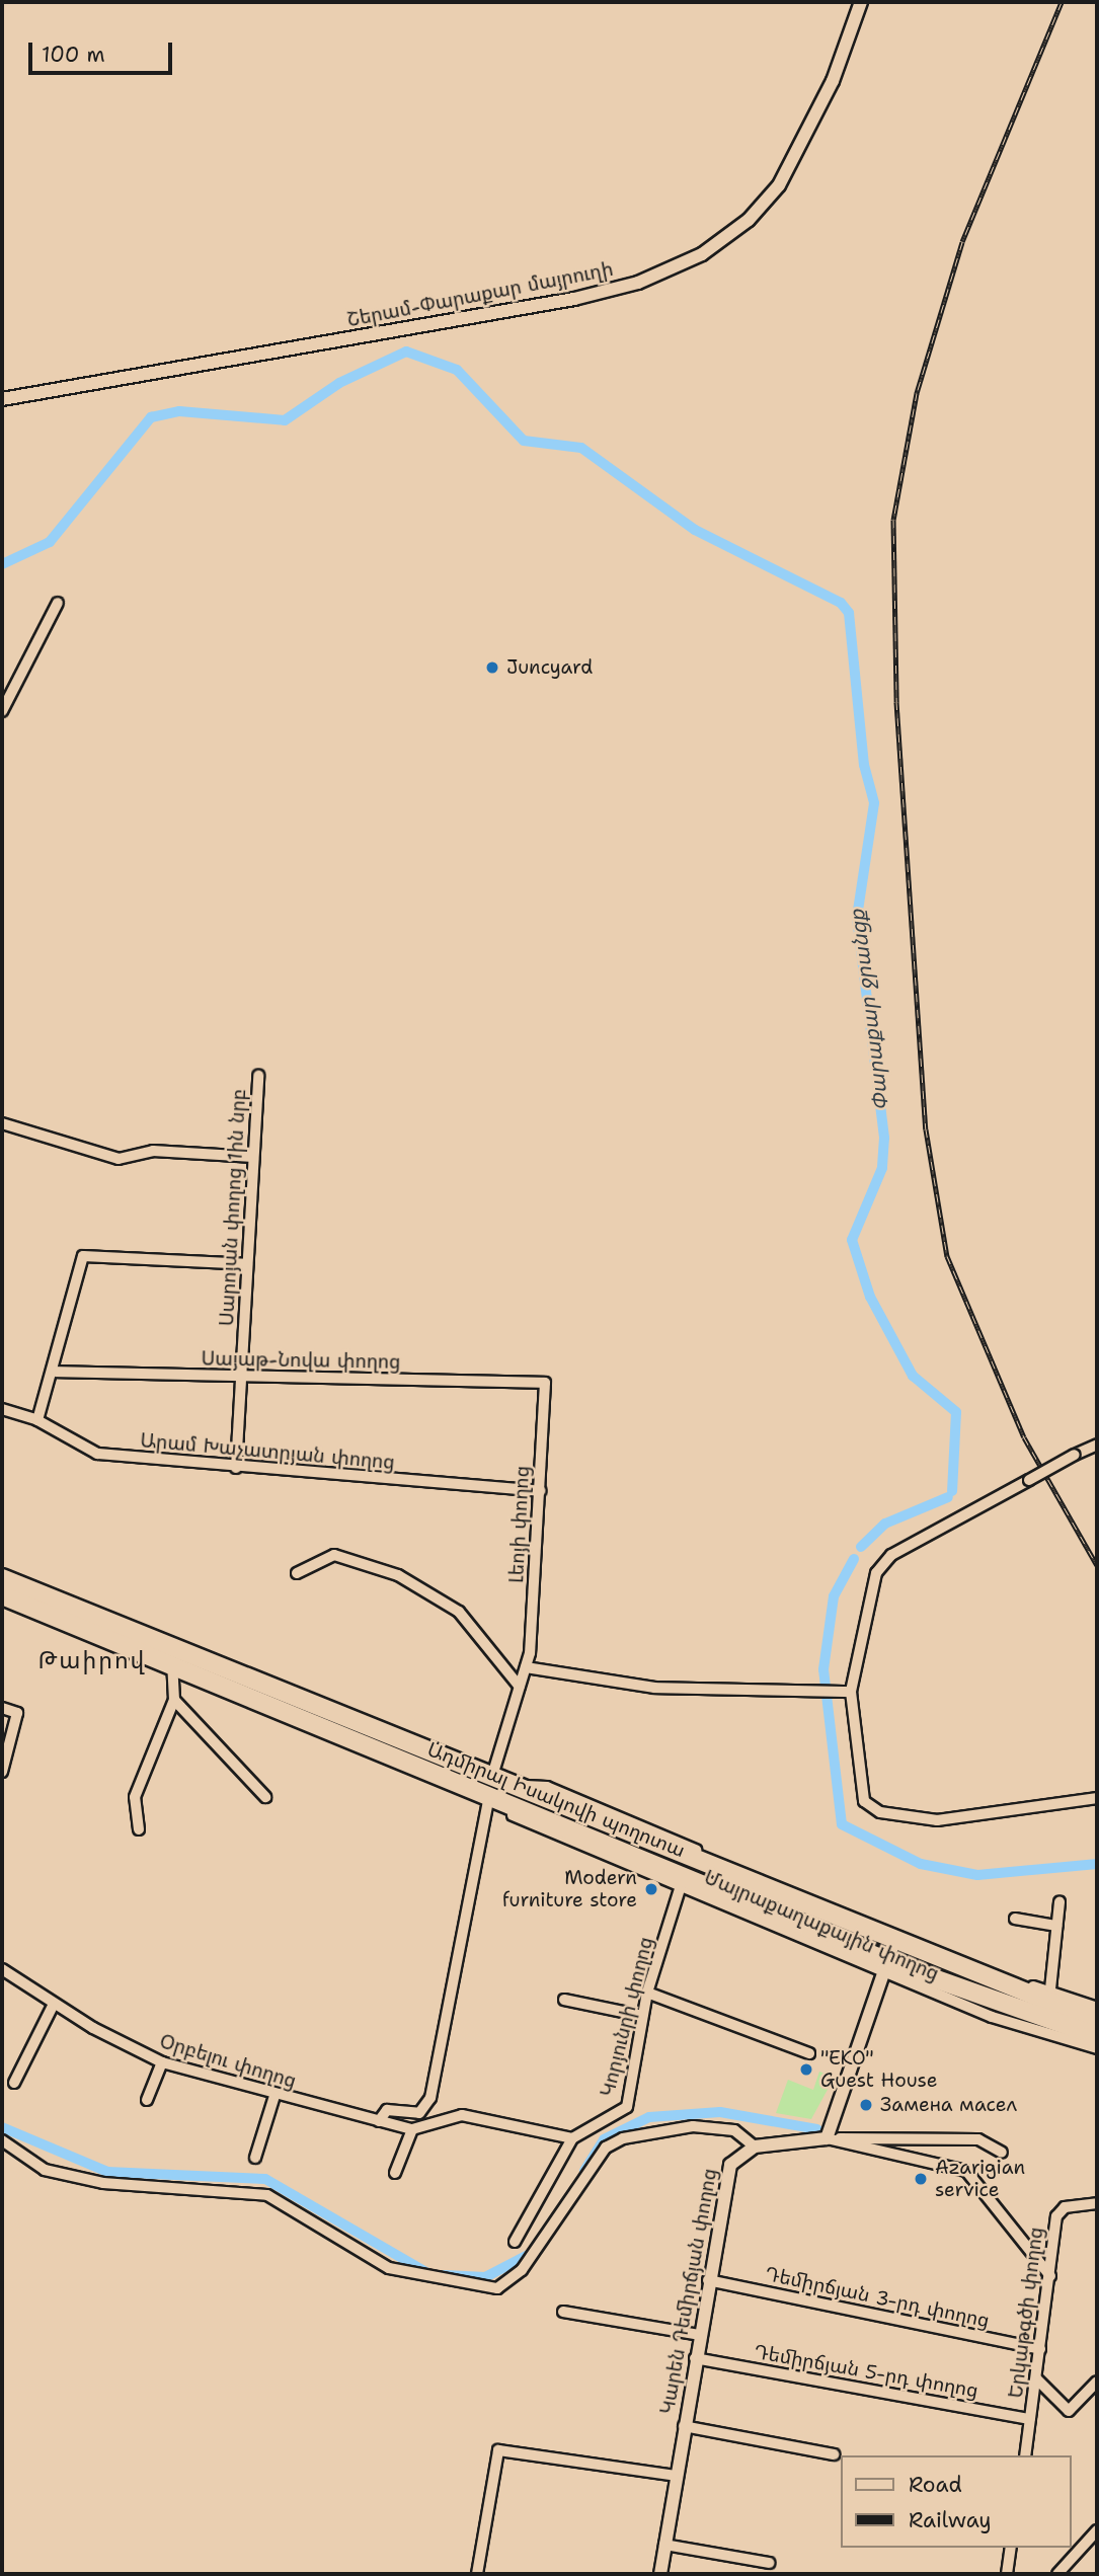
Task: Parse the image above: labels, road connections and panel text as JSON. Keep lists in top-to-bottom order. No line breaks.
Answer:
{"streets":{"highway":["Ադմիրալ Իսակովի պողոտա"],"street":["Շերամ-Փարաքար մայրուղի","Սարոյան փողոց 1ին նրբ","Սայաթ-Նովա փողոց","Արամ Խաչատրյան փողոց","Լեոյի փողոց","Մայրաքաղաքային փողոց","Կորյունրի փողոց","Օրբելու փողոց","Կարեն Դեմիրճյան փողոց","Դեմիրճյան 3-րդ փողոց","Երկաթգծի փողոց","Դեմիրճյան 5-րդ փողոց"]},"crossings":[["Սարոյան փողոց 1ին նրբ","Սայաթ-Նովա փողոց"],["Սարոյան փողոց 1ին նրբ","Արամ Խաչատրյան փողոց"],["Սայաթ-Նովա փողոց","Լեոյի փողոց"],["Արամ Խաչատրյան փողոց","Լեոյի փողոց"],["Լեոյի փողոց","Ադմիրալ Իսակովի պողոտա"],["Լեոյի փողոց","Մայրաքաղաքային փողոց"],["Ադմիրալ Իսակովի պողոտա","Մայրաքաղաքային փողոց"],["Մայրաքաղաքային փողոց","Կորյունրի փողոց"],["Կարեն Դեմիրճյան փողոց","Դեմիրճյան 3-րդ փողոց"],["Կարեն Դեմիրճյան փողոց","Դեմիրճյան 5-րդ փողոց"],["Դեմիրճյան 3-րդ փողոց","Երկաթգծի փողոց"],["Երկաթգծի փողոց","Դեմիրճյան 5-րդ փողոց"]],"districts":["Թաիրով"],"water":["Փարաքար ջրանցք"],"places":["Juncyard","Modern furniture store","\"ЕКО\" Guest House","Замена масел","Azarigian service"],"legend":["Road","Railway"],"scale_bar":"100 m"}
